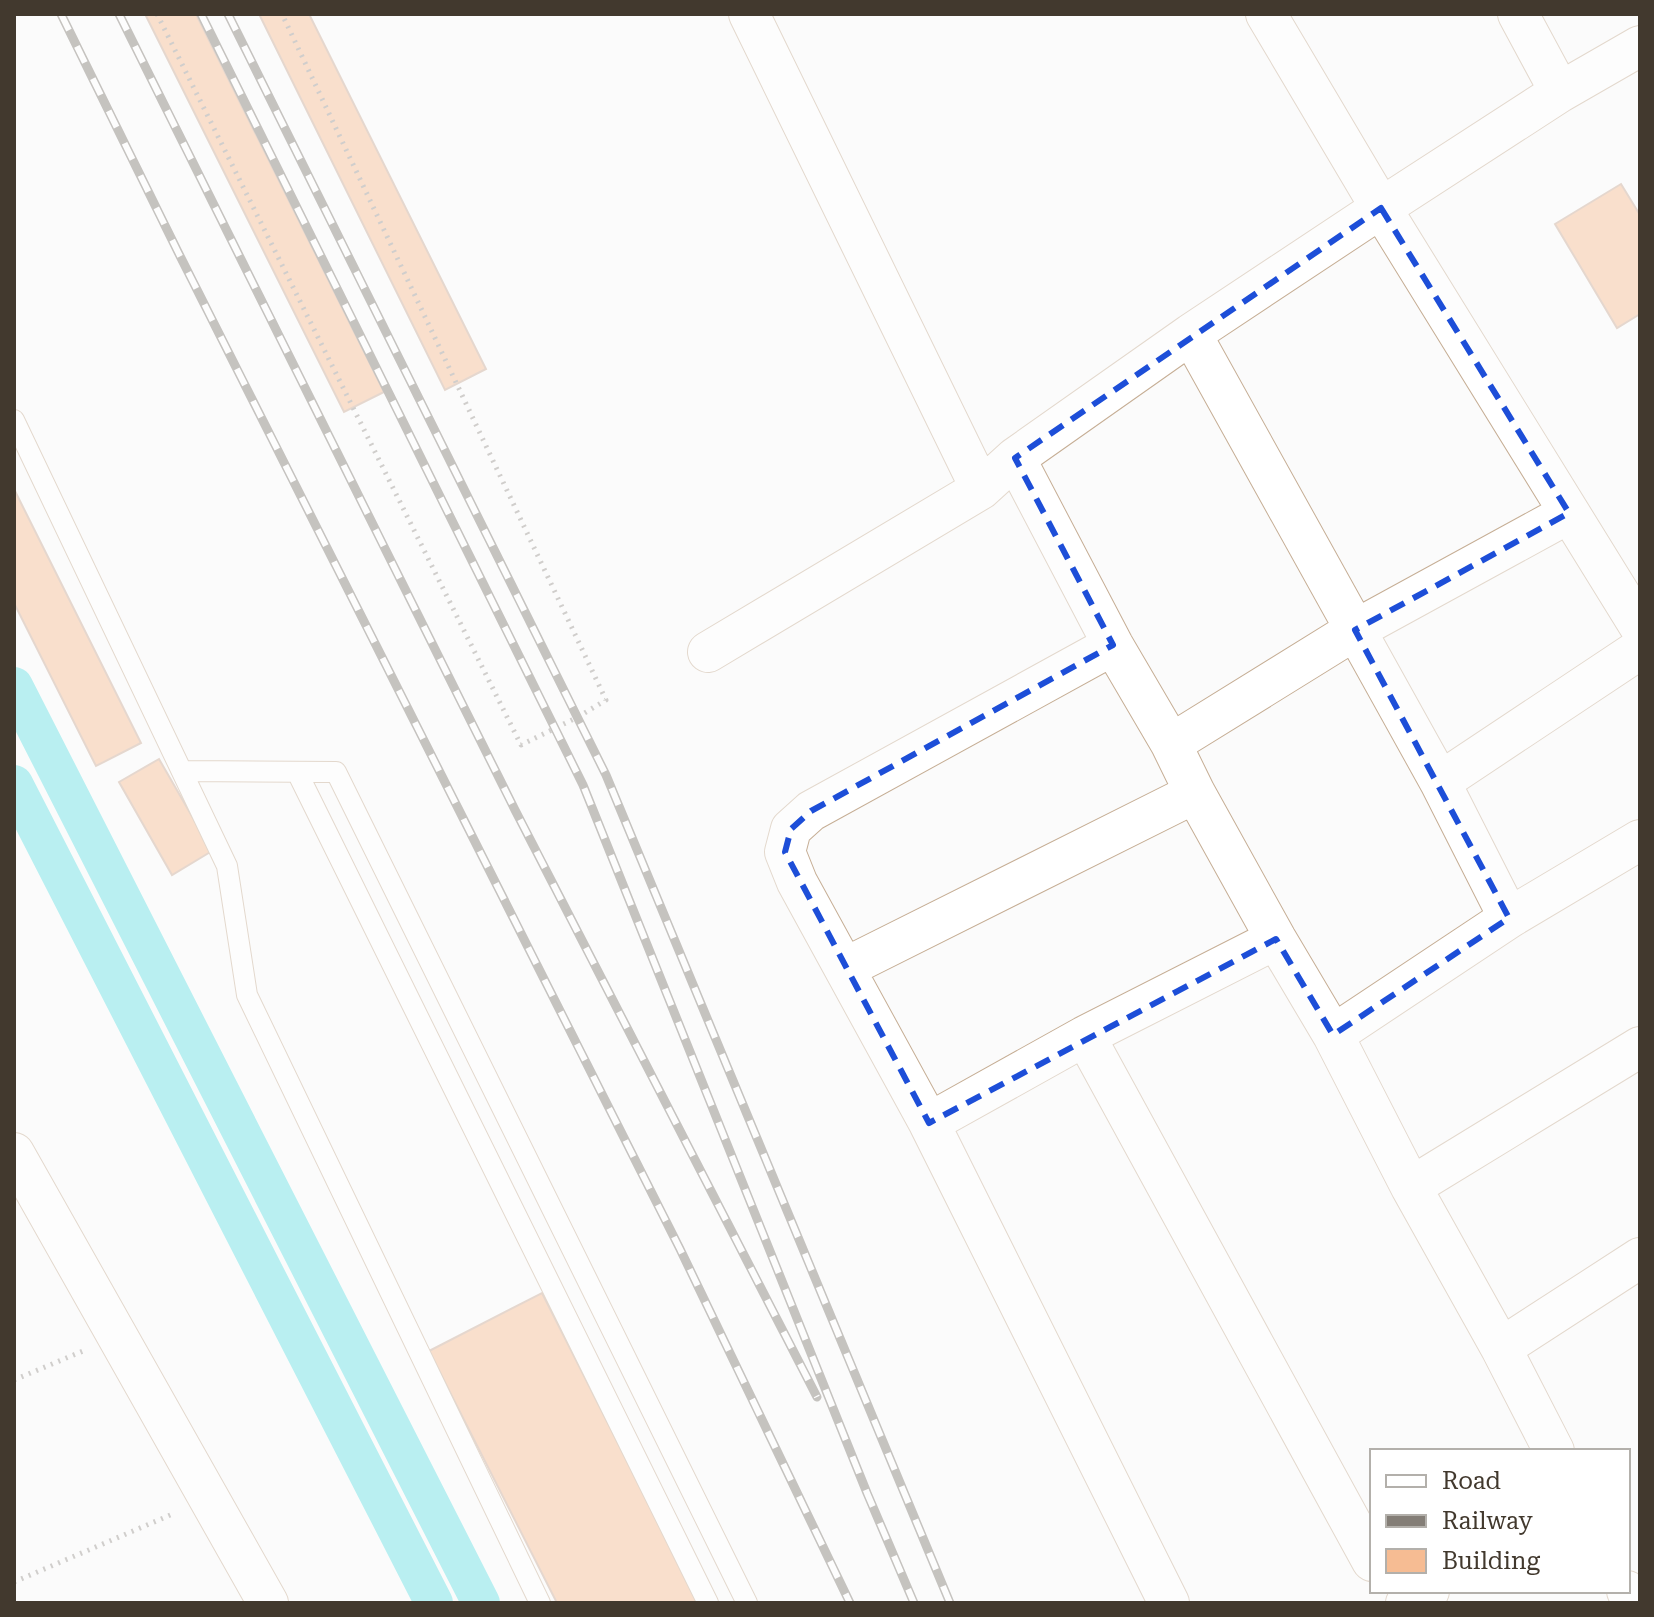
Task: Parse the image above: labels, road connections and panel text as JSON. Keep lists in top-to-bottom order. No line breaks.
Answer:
{"legend":["Road","Railway","Building"]}
